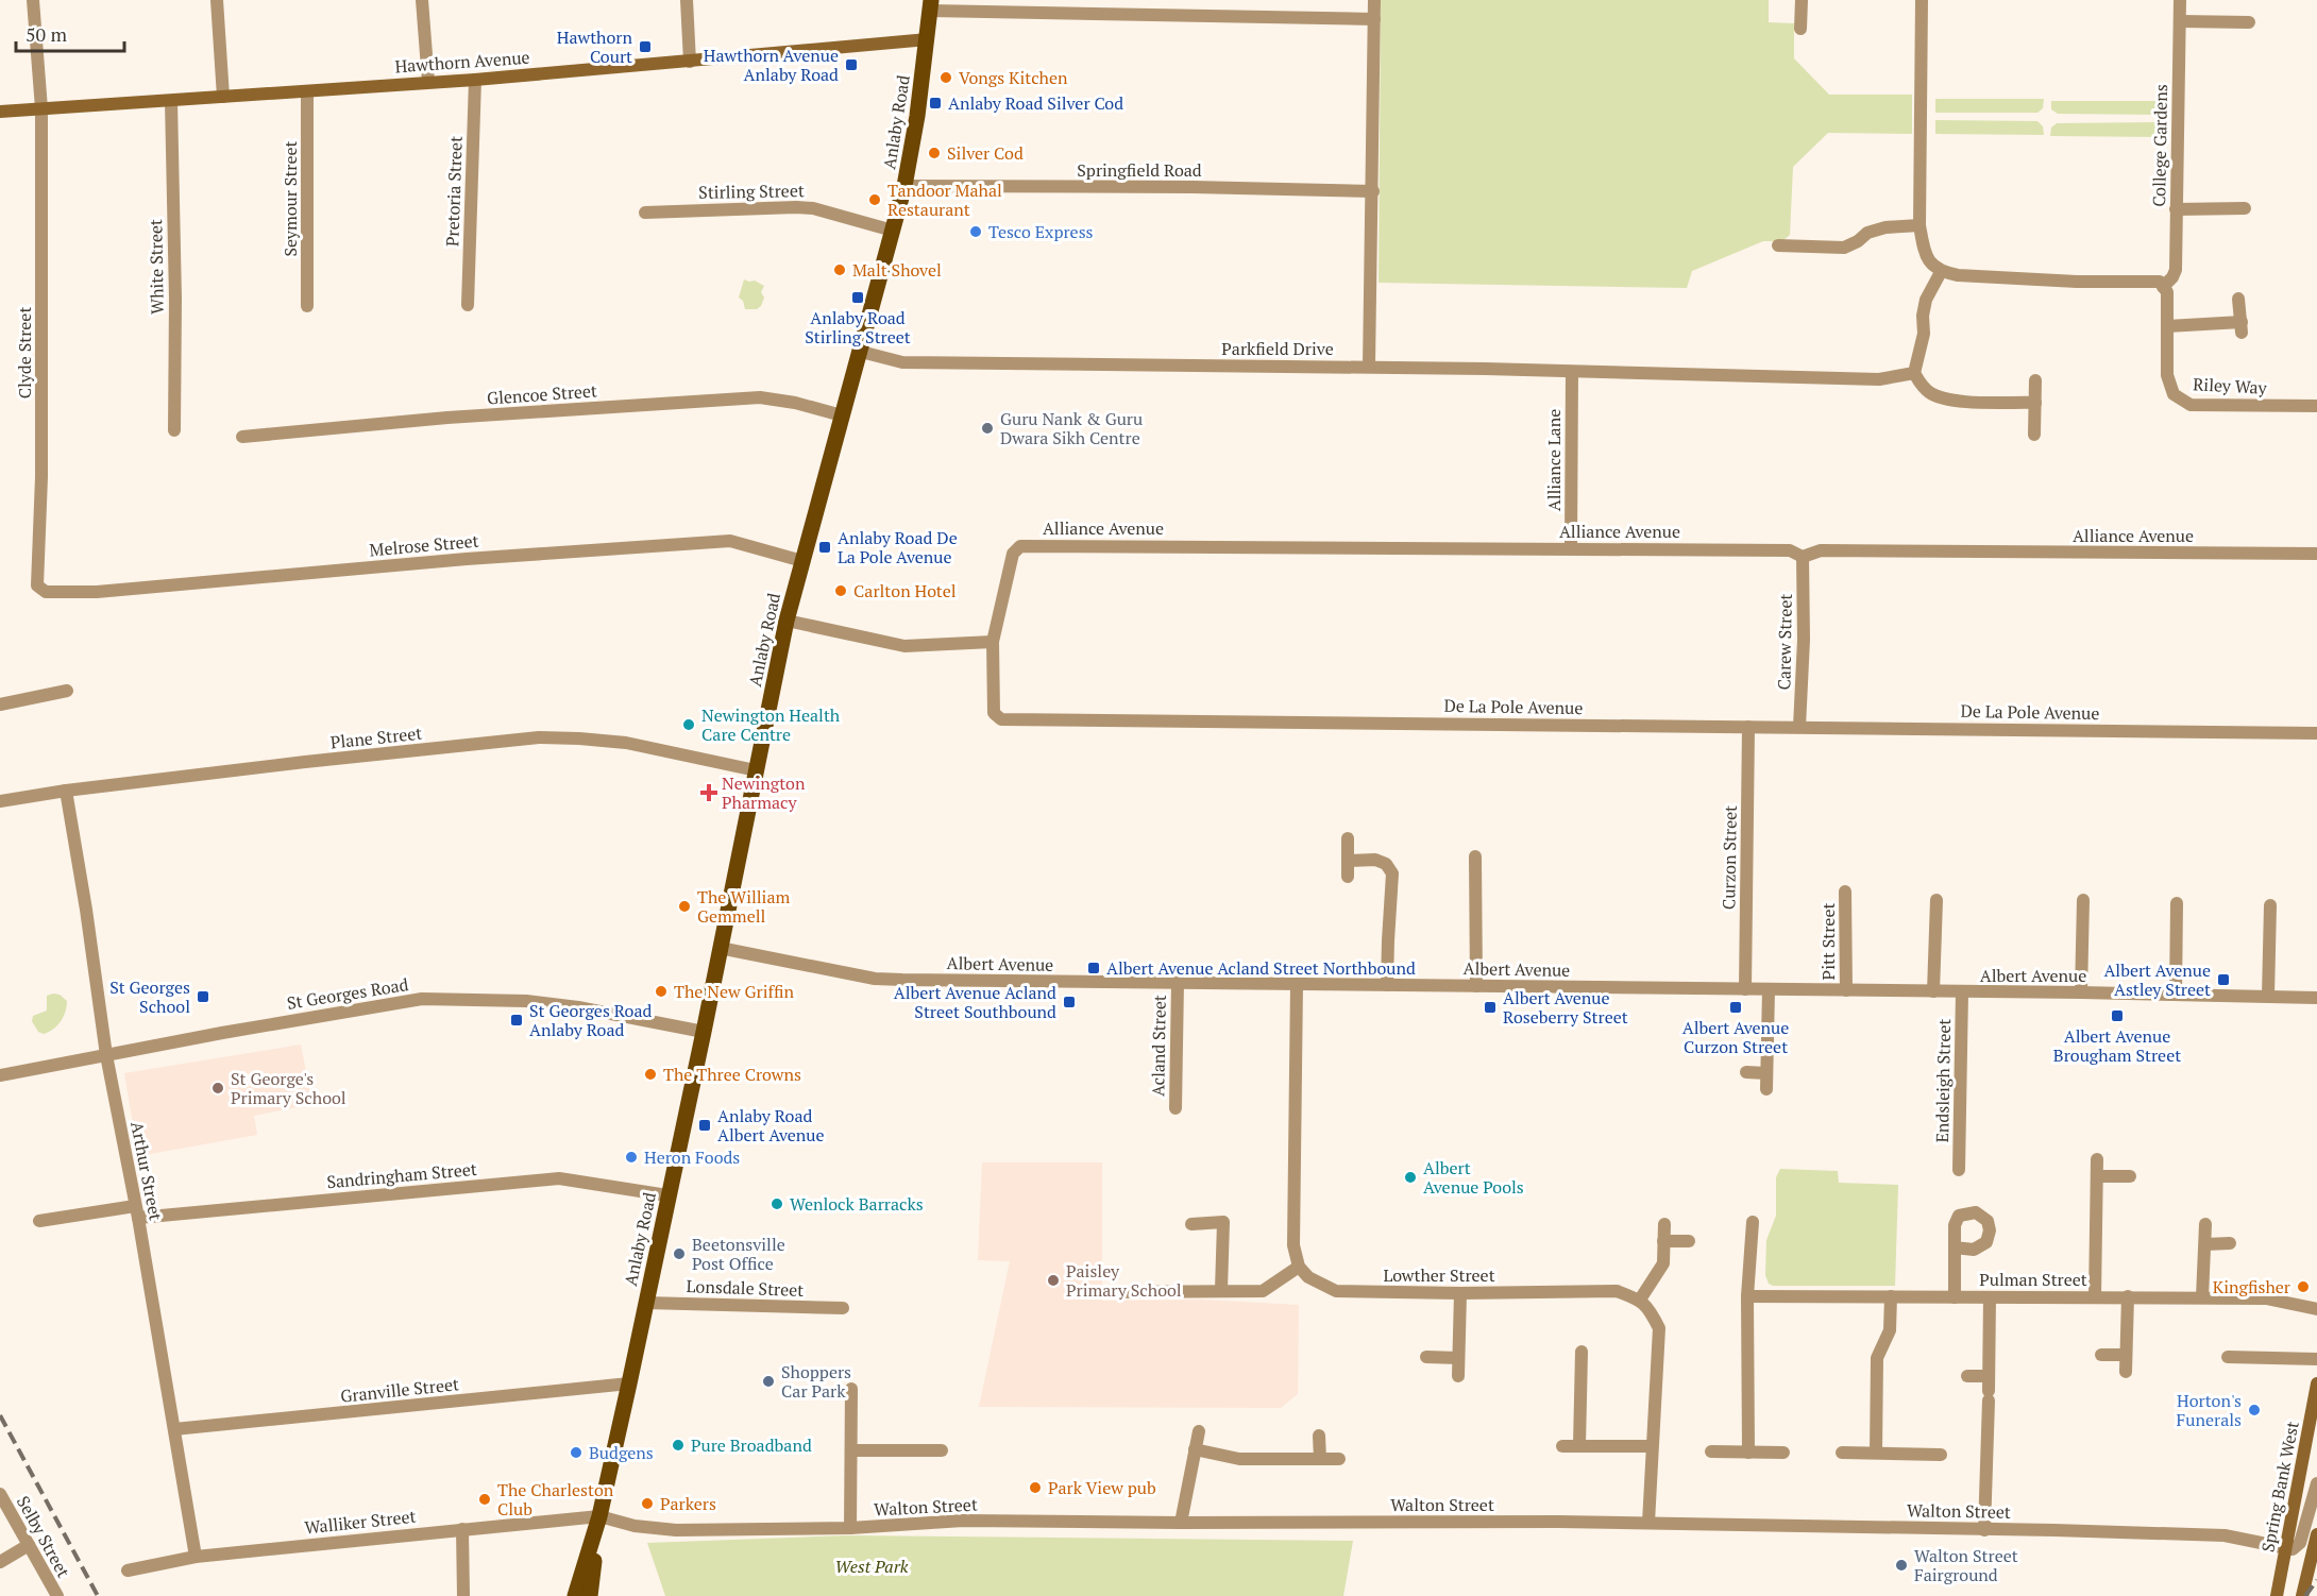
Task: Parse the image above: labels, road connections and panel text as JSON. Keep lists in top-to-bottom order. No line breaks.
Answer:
{"streets":{"main road":["Anlaby Road"],"street":["Hawthorn Avenue","College Gardens","Springfield Road","Pretoria Street","Stirling Street","Seymour Street","White Street","Parkfield Drive","Clyde Street","Riley Way","Glencoe Street","Alliance Lane","Alliance Avenue","Melrose Street","Carew Street","De La Pole Avenue","Plane Street","Curzon Street","Pitt Street","Albert Avenue","St Georges Road","Acland Street","Endsleigh Street","Arthur Street","Sandringham Street","Lowther Street","Pulman Street","Lonsdale Street","Granville Street","Spring Bank West","Walton Street","Walliker Street","Selby Street"]},"crossings":[["Hawthorn Avenue","Anlaby Road"],["Hawthorn Avenue","Pretoria Street"],["Hawthorn Avenue","Seymour Street"],["Hawthorn Avenue","White Street"],["Hawthorn Avenue","Clyde Street"],["Anlaby Road","Springfield Road"],["Anlaby Road","Stirling Street"],["Anlaby Road","Parkfield Drive"],["Anlaby Road","Glencoe Street"],["Anlaby Road","Melrose Street"],["Anlaby Road","Plane Street"],["Anlaby Road","Albert Avenue"],["Anlaby Road","St Georges Road"],["Anlaby Road","Sandringham Street"],["Anlaby Road","Lonsdale Street"],["Anlaby Road","Granville Street"],["Anlaby Road","Walton Street"],["Anlaby Road","Walliker Street"],["College Gardens","Riley Way"],["Parkfield Drive","Alliance Lane"],["Clyde Street","Melrose Street"],["Alliance Lane","Alliance Avenue"],["Alliance Avenue","Carew Street"],["Alliance Avenue","De La Pole Avenue"],["Carew Street","De La Pole Avenue"],["De La Pole Avenue","Curzon Street"],["Plane Street","Arthur Street"],["Curzon Street","Albert Avenue"],["Pitt Street","Albert Avenue"],["Albert Avenue","Acland Street"],["Albert Avenue","Endsleigh Street"],["St Georges Road","Arthur Street"],["Arthur Street","Sandringham Street"],["Arthur Street","Granville Street"],["Arthur Street","Walliker Street"],["Spring Bank West","Walton Street"],["Walton Street","Walliker Street"]],"parks":["West Park"],"places":{"transit":["Hawthorn Court","Hawthorn Avenue Anlaby Road","Anlaby Road Silver Cod","Anlaby Road Stirling Street","Anlaby Road De La Pole Avenue","Albert Avenue Acland Street Northbound","Albert Avenue Astley Street","St Georges School","Albert Avenue Acland Street Southbound","Albert Avenue Roseberry Street","Albert Avenue Curzon Street","Albert Avenue Brougham Street","St Georges Road Anlaby Road","Anlaby Road Albert Avenue"],"other":["Vongs Kitchen","Silver Cod","Tandoor Mahal Restaurant","Tesco Express","Malt Shovel","Guru Nank & Guru Dwara Sikh Centre","Carlton Hotel","Newington Health Care Centre","The William Gemmell","The New Griffin","The Three Crowns","St George's Primary School","Heron Foods","Albert Avenue Pools","Wenlock Barracks","Beetonsville Post Office","Paisley Primary School","Kingfisher","Shoppers Car Park","Horton's Funerals","Pure Broadband","Budgens","Park View pub","The Charleston Club","Parkers","Walton Street Fairground"],"health":["Newington Pharmacy"]},"scale_bar":"50 m"}
